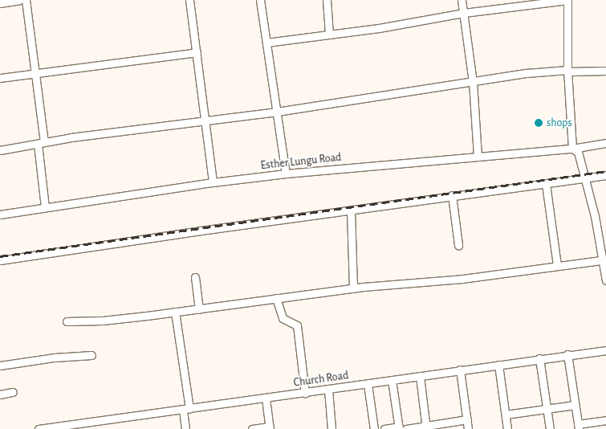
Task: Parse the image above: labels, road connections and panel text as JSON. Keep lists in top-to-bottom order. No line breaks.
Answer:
{"streets":{"street":["Esther Lungu Road","Church Road"]},"places":["shops"]}
